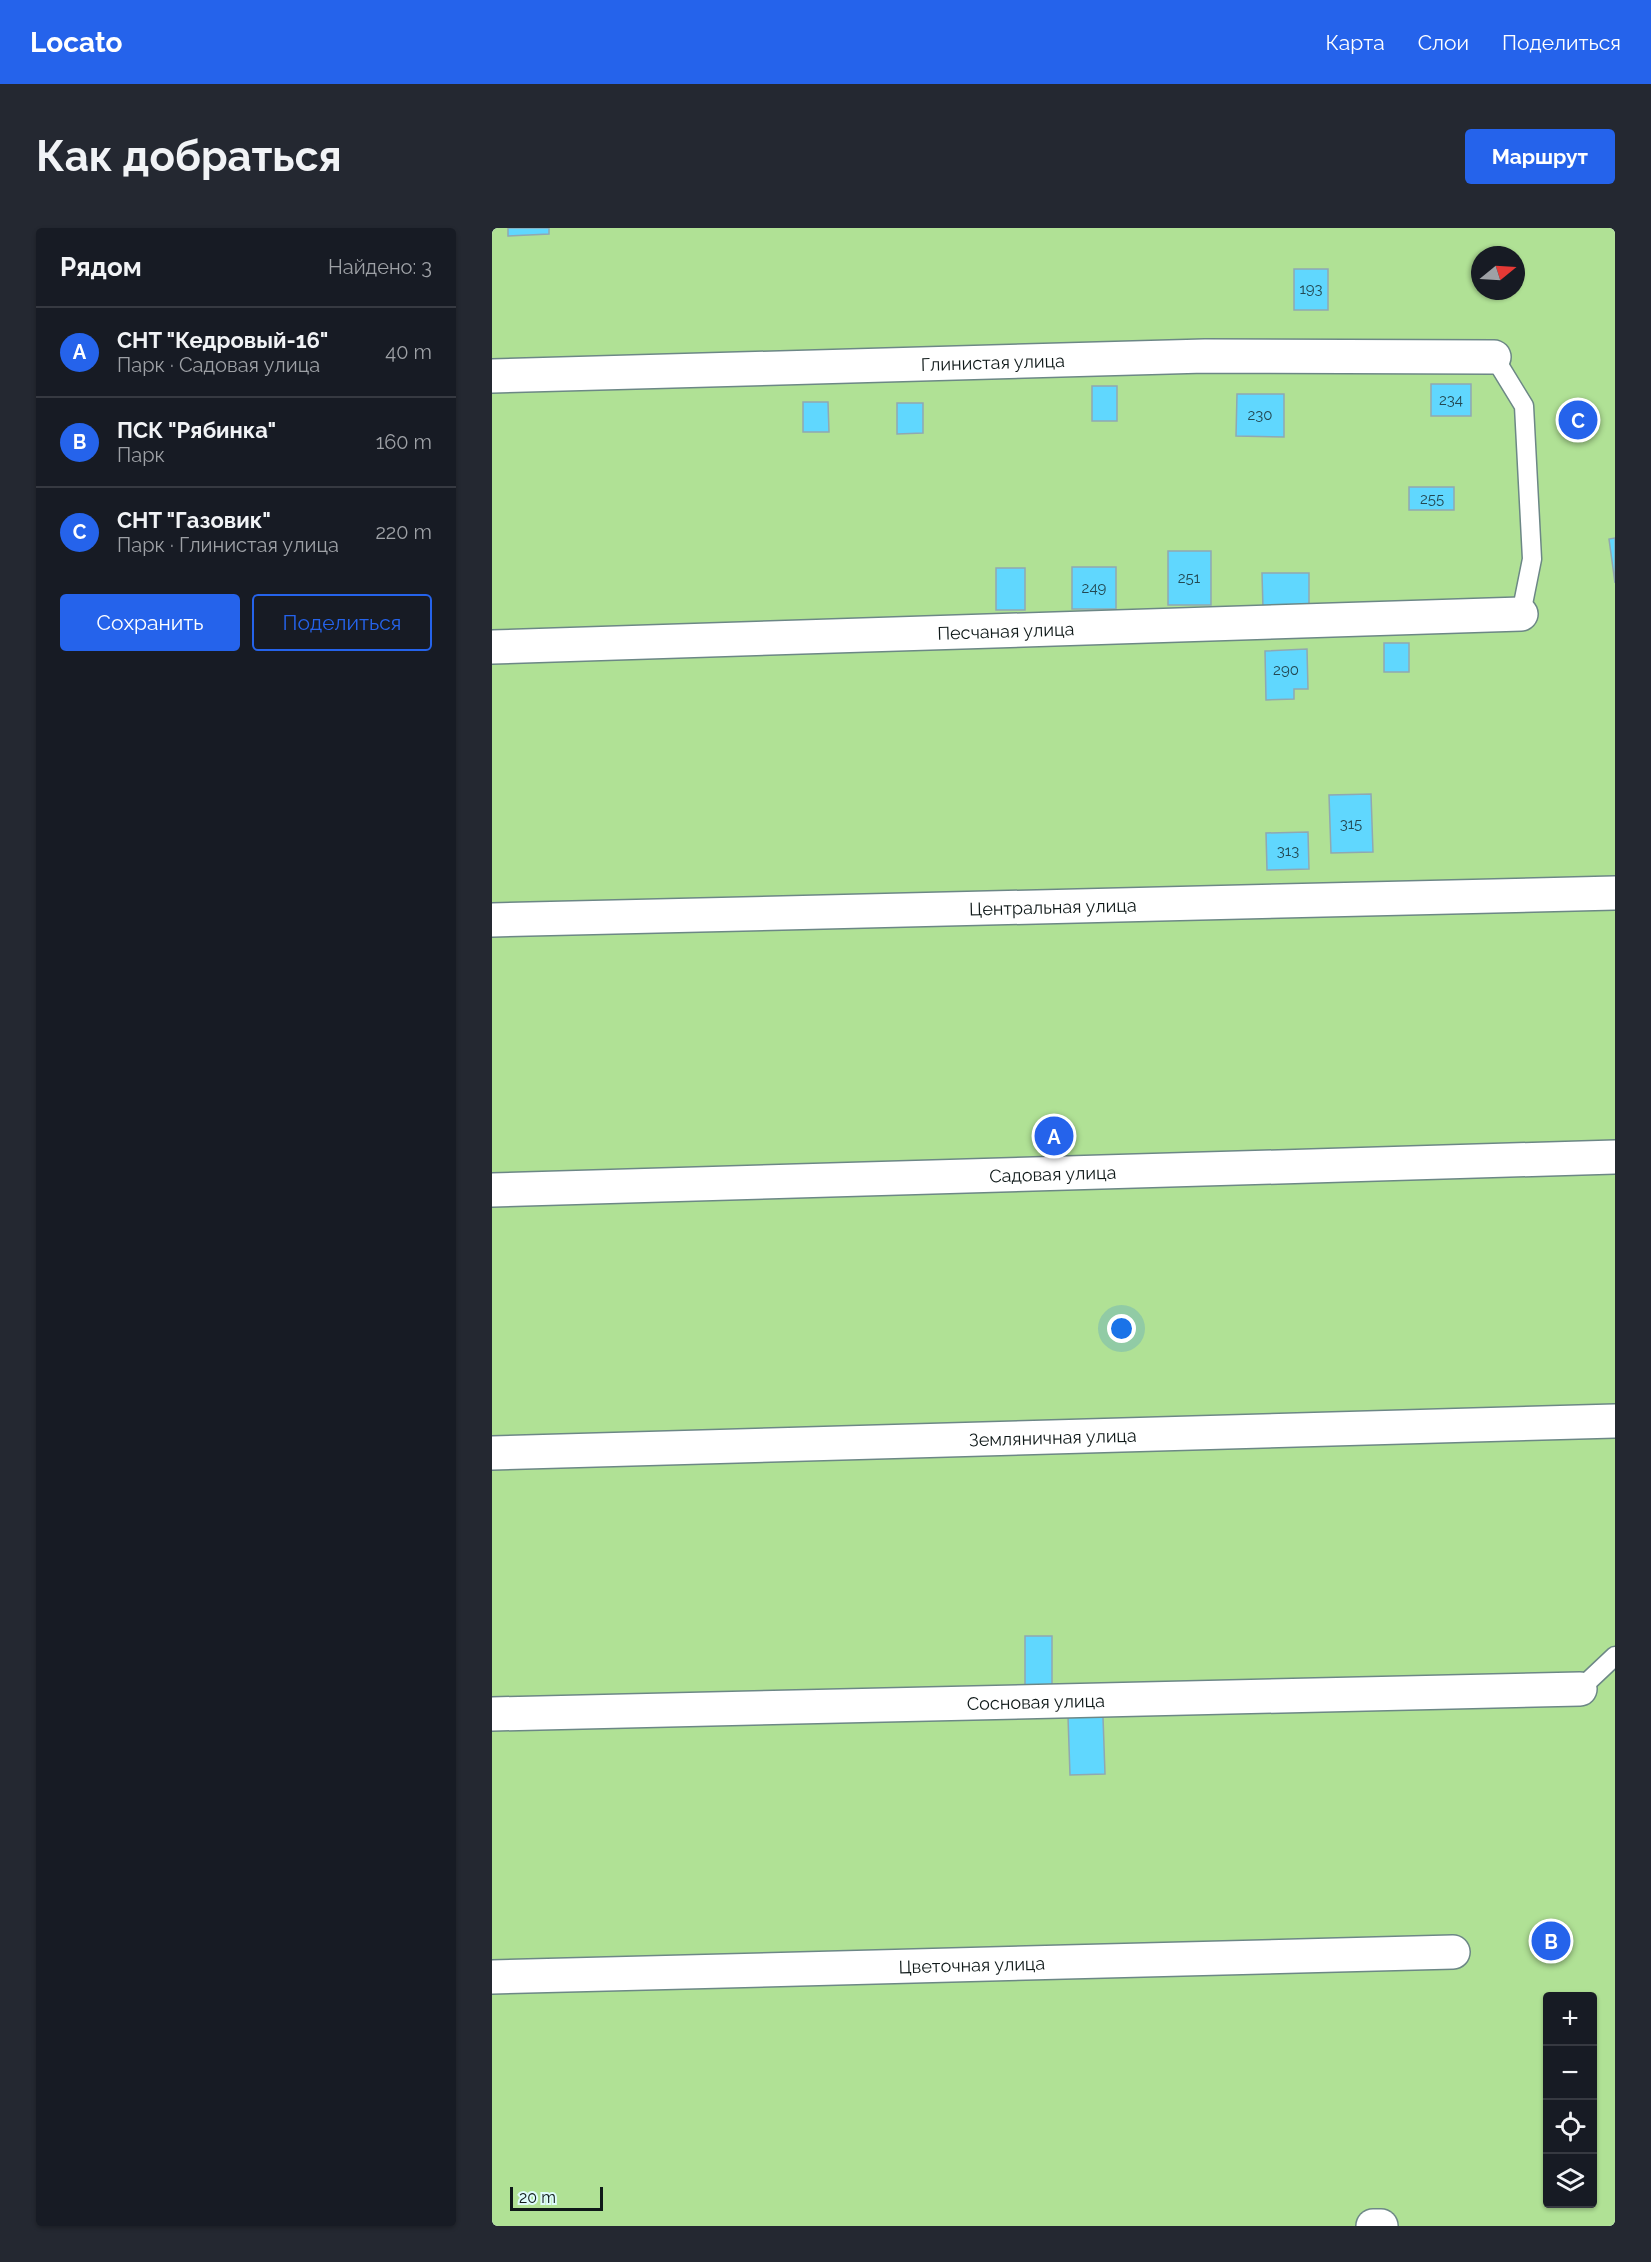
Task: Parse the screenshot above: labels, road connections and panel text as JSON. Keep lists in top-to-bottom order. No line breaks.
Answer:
{"streets":{"street":["Глинистая улица","Песчаная улица","Центральная улица","Садовая улица","Земляничная улица","Сосновая улица","Цветочная улица"]},"house_numbers":["193","234","230","255","251","249","290","315","313"],"scale_bar":"20 m","north":"right","page":{"header":"Locato","nav":["Карта","Слои","Поделиться"],"buttons":["Маршрут",["Сохранить","Поделиться"]],"title":"Как добраться","heading":["Рядом","Найдено: 3"],"list":[{"mark":"A","name":"СНТ \"Кедровый-16\"","note":"Парк · Садовая улица","value":"40 m"},{"mark":"B","name":"ПСК \"Рябинка\"","note":"Парк","value":"160 m"},{"mark":"C","name":"СНТ \"Газовик\"","note":"Парк · Глинистая улица","value":"220 m"}],"pins":["C","A","B"],"map_buttons":["+","−"],"scale":"20 m"}}
